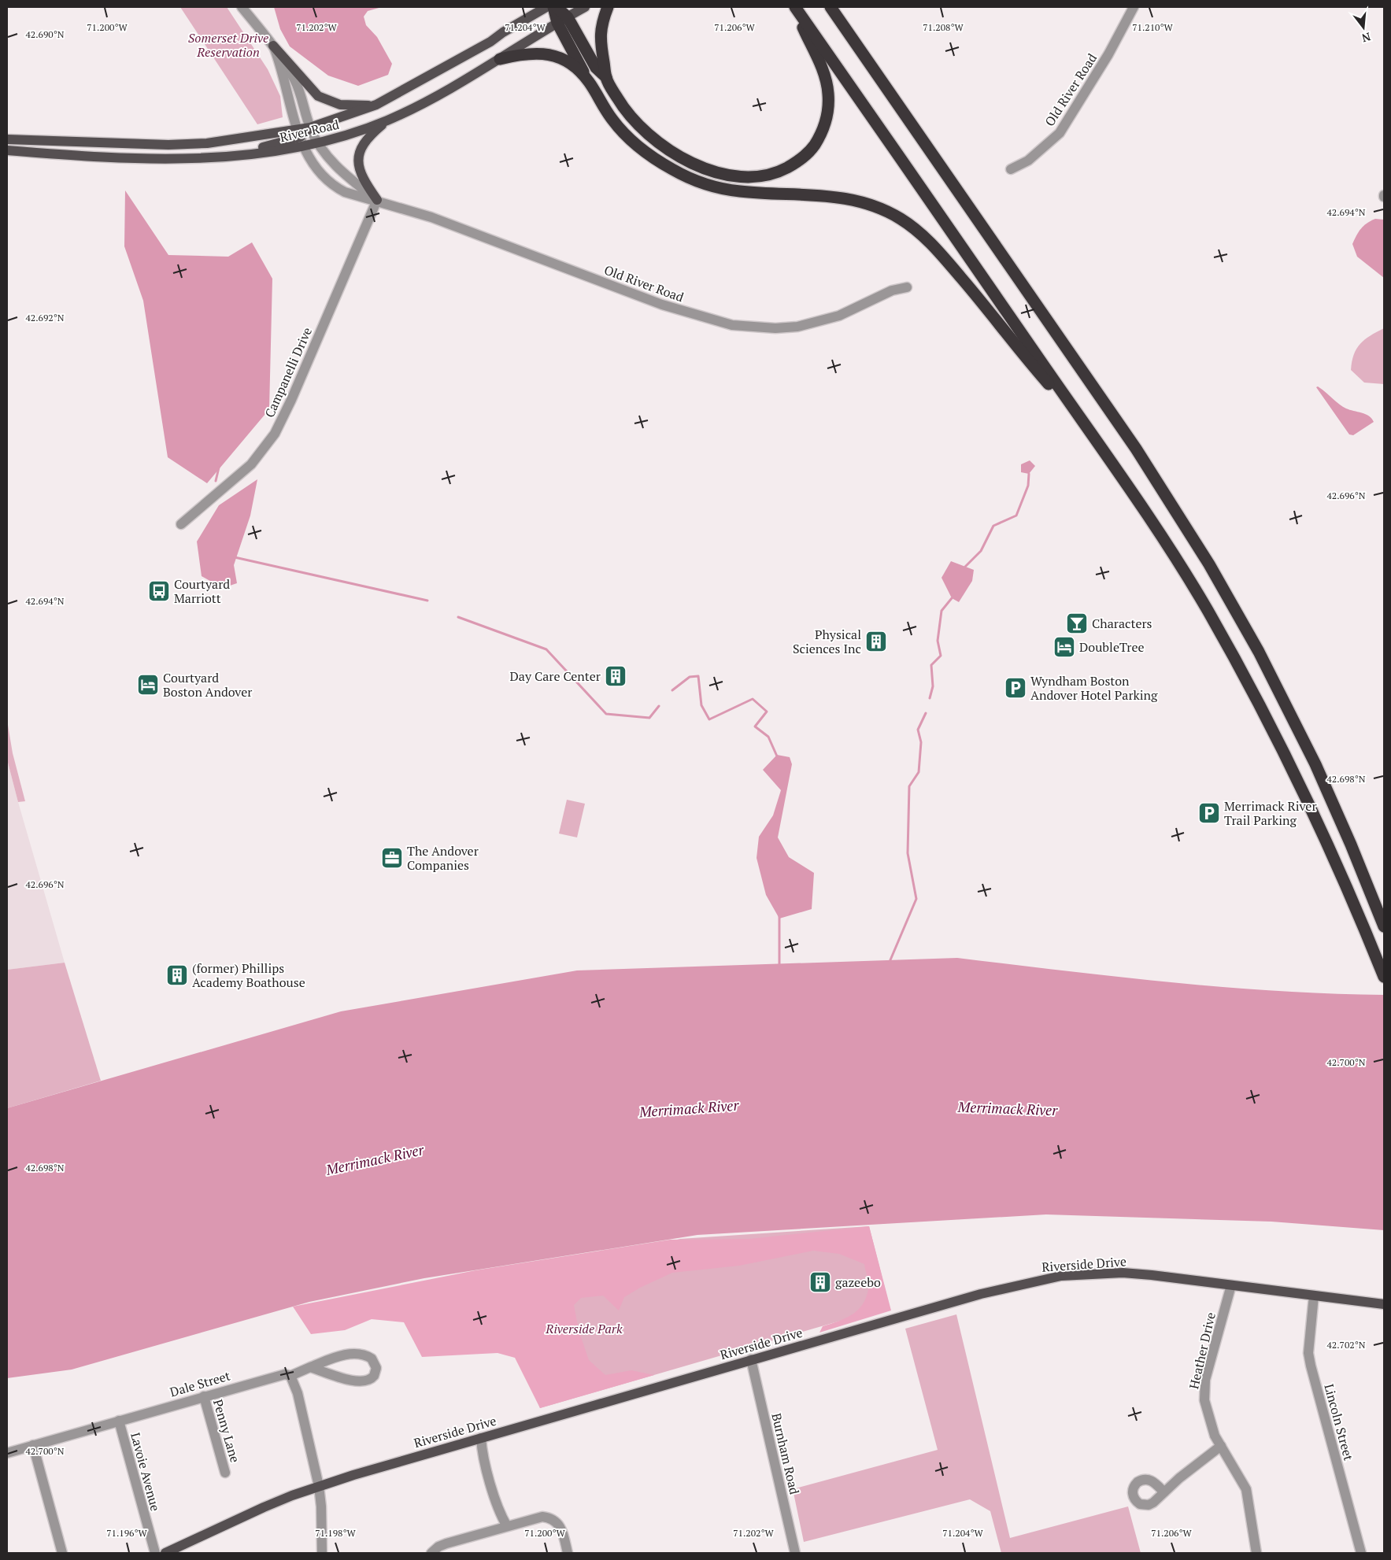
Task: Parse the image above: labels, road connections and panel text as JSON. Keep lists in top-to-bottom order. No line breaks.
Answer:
{"streets":{"main road":["River Road","Riverside Drive"],"street":["Old River Road","Campanelli Drive","Heather Drive","Dale Street","Lincoln Street","Penny Lane","Burnham Road","Lavoie Avenue"]},"crossings":[["Old River Road","River Road"],["Old River Road","Campanelli Drive"],["Riverside Drive","Heather Drive"],["Riverside Drive","Lincoln Street"],["Riverside Drive","Burnham Road"],["Dale Street","Penny Lane"],["Dale Street","Lavoie Avenue"]],"water":["Merrimack River"],"parks":["Somerset Drive Reservation","Riverside Park"],"places":{"bus stop":["Courtyard Marriott"],"bar":["Characters"],"building":["Physical Sciences Inc","Day Care Center","(former) Phillips Academy Boathouse","gazeebo"],"hotel":["DoubleTree","Courtyard Boston Andover"],"parking":["Wyndham Boston Andover Hotel Parking","Merrimack River Trail Parking"],"office":["The Andover Companies"]},"north":"bottom","coordinates":["71.200°W","71.202°W","71.204°W","71.206°W","71.208°W","71.210°W","42.690°N","42.694°N","42.692°N","42.696°N","42.698°N","42.700°N","42.702°N","71.196°W","71.198°W"]}
